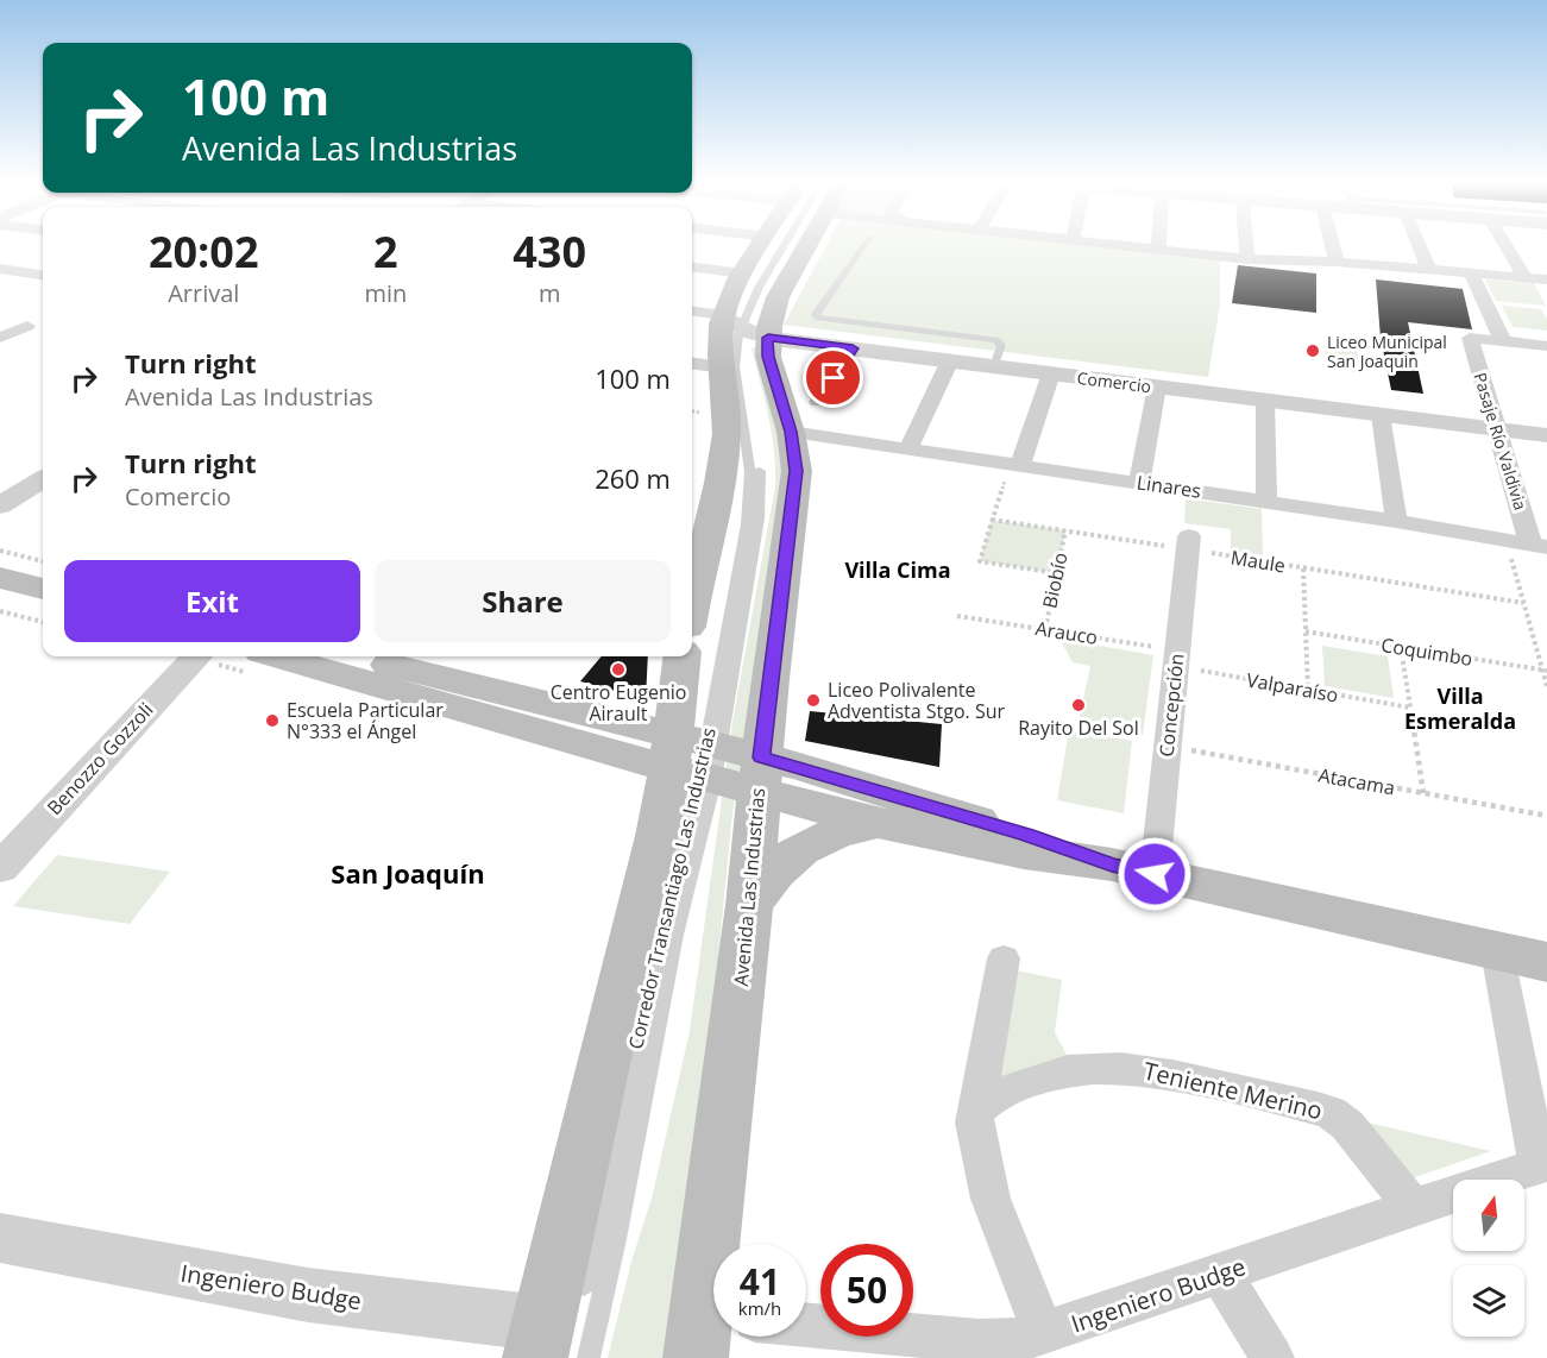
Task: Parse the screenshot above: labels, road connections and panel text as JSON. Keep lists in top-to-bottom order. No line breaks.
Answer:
{"streets":{"main road":["Avenida Las Industrias"],"street":["Comercio","Pasaje Río Valdivia","Linares","Concepción","Benozzo Gozzoli","Teniente Merino","Ingeniero Budge"],"lane":["Corredor Transantiago Las Industrias"],"path":["Maule","Biobío","Arauco","Coquimbo","Valparaíso","Atacama"]},"crossings":[["Comercio","Pasaje Río Valdivia"],["Comercio","Avenida Las Industrias"],["Comercio","Corredor Transantiago Las Industrias"],["Pasaje Río Valdivia","Linares"],["Linares","Avenida Las Industrias"],["Maule","Biobío"],["Maule","Concepción"],["Biobío","Arauco"],["Arauco","Valparaíso"],["Arauco","Concepción"],["Valparaíso","Concepción"],["Concepción","Atacama"],["Avenida Las Industrias","Corredor Transantiago Las Industrias"],["Teniente Merino","Ingeniero Budge"]],"districts":["Villa Cima","Villa Esmeralda","San Joaquín"],"places":["Liceo Municipal San Joaquin","Centro Eugenio Airault","Liceo Polivalente Adventista Stgo. Sur","Rayito Del Sol","Escuela Particular N°333 el Ángel"],"north":"top","page":{"turn":["100 m","Avenida Las Industrias"],"eta":["20:02","Arrival","2","min","430","m"],"list":[{"name":"Turn right","note":"Avenida Las Industrias","value":"100 m"},{"name":"Turn right","note":"Comercio","value":"260 m"}],"buttons":["Exit","Share"],"speed":"41 km/h","limit":"50"}}
